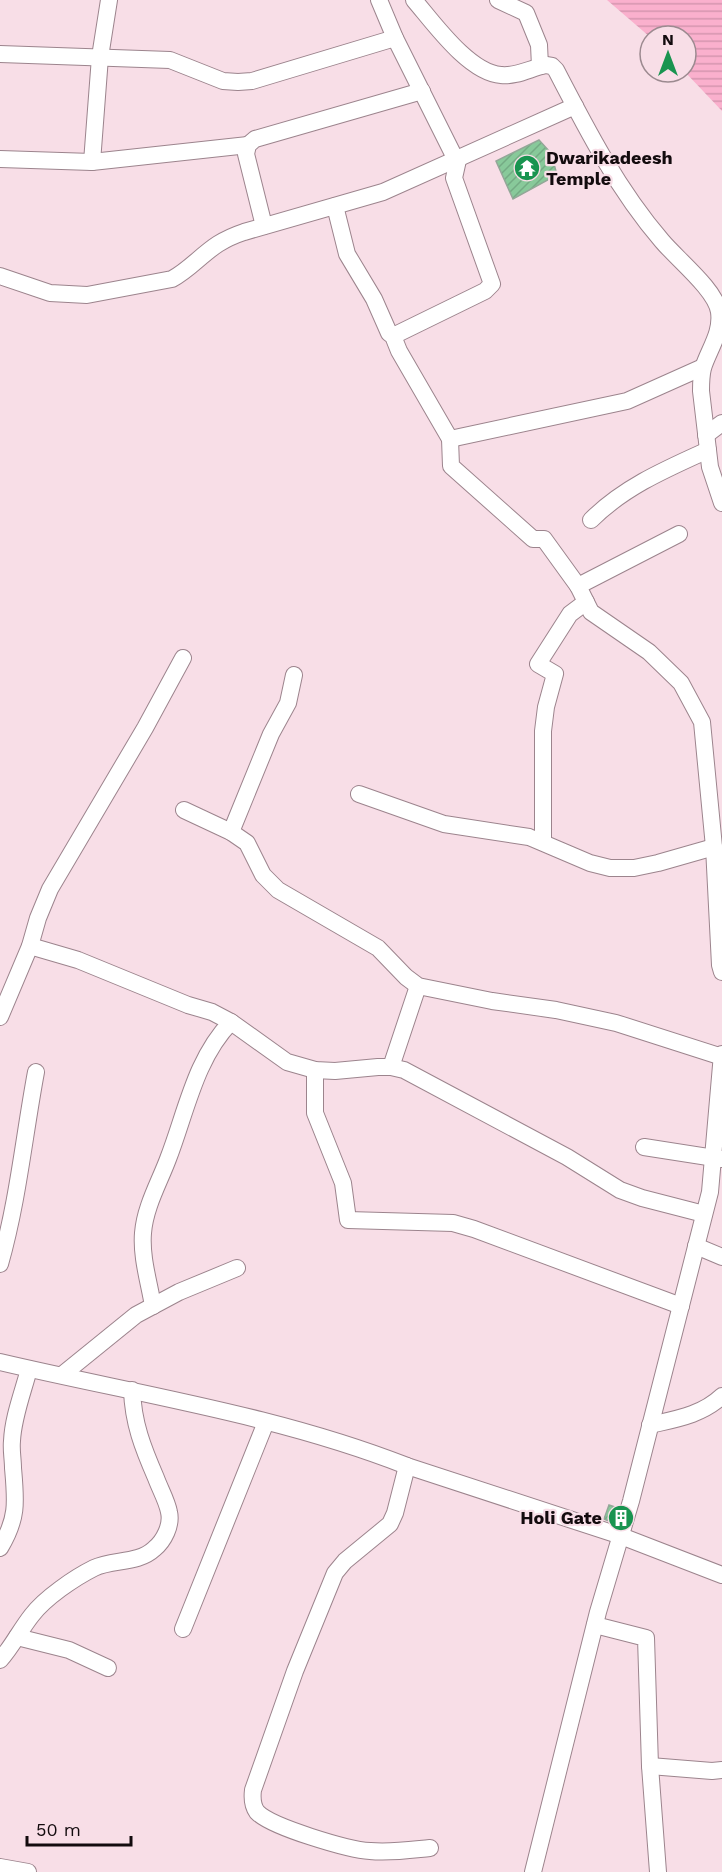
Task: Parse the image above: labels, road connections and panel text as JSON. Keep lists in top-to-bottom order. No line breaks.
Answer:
{"places":{"temple":["Dwarikadeesh Temple"],"building":["Holi Gate"]},"scale_bar":"50 m","north":"top"}
